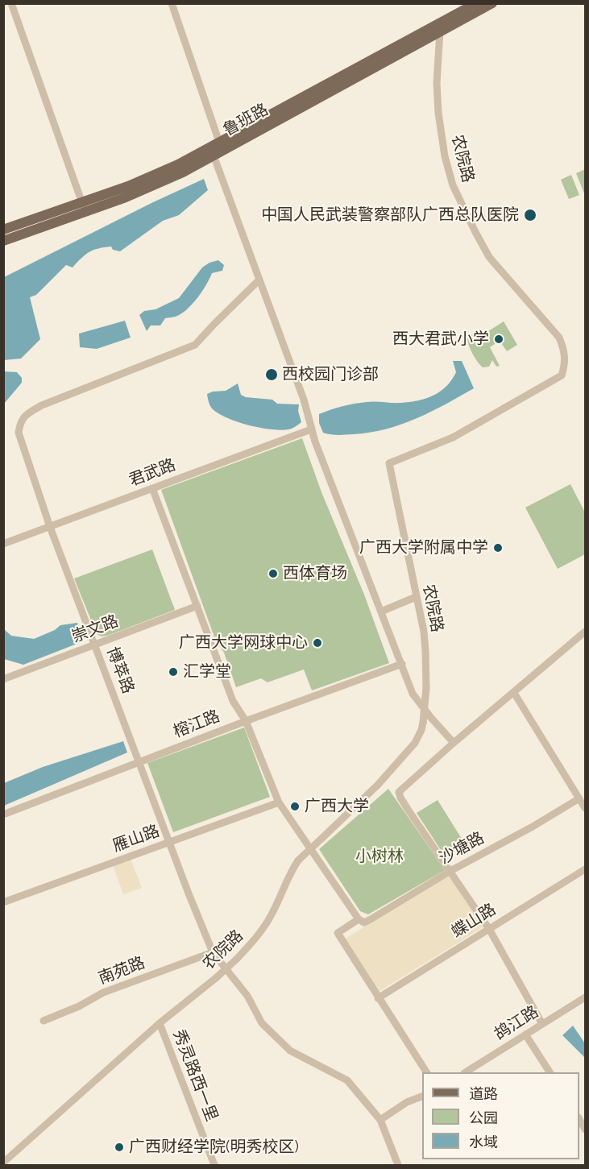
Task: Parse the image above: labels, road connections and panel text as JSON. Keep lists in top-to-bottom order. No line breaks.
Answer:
{"streets":{"main road":["鲁班路"],"street":["农院路","君武路","崇文路","博萃路","榕江路","雁山路","沙塘路","蝶山路","南苑路","鸪江路","秀灵路西一里"]},"crossings":[["鲁班路","农院路"],["农院路","秀灵路西一里"],["君武路","博萃路"],["崇文路","博萃路"],["博萃路","榕江路"],["博萃路","雁山路"],["博萃路","南苑路"],["沙塘路","蝶山路"]],"parks":["小树林"],"places":["中国人民武装警察部队广西总队医院","西大君武小学","西校园门诊部","广西大学附属中学","西体育场","广西大学网球中心","汇学堂","广西大学","广西财经学院(明秀校区)"],"legend":["道路","公园","水域"]}
